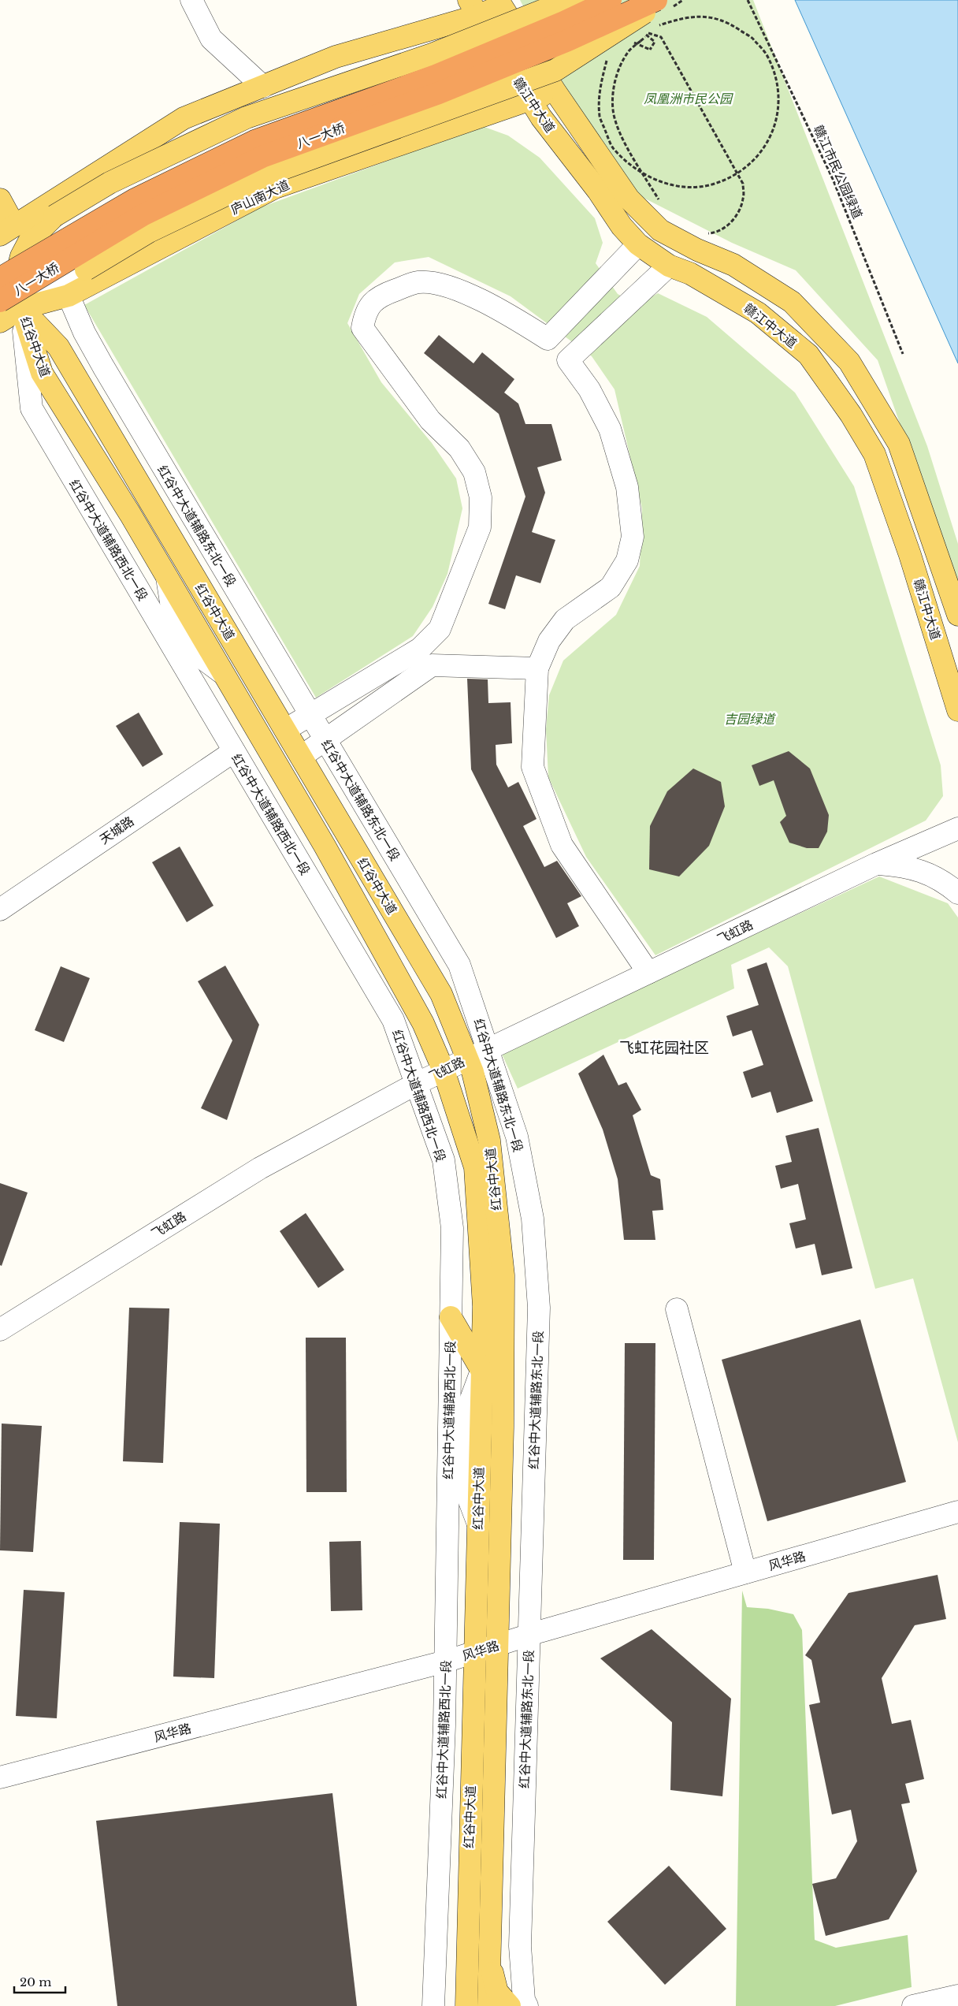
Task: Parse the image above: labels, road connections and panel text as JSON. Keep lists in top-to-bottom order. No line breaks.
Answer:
{"streets":{"highway":["八一大桥"],"main road":["赣江中大道","庐山南大道","红谷中大道"],"street":["红谷中大道辅路东北一段","红谷中大道辅路西北一段","天城路","飞虹路","风华路"],"path":["赣江市民公园绿道"]},"crossings":[["赣江中大道","庐山南大道"],["庐山南大道","红谷中大道"],["庐山南大道","红谷中大道辅路东北一段"],["庐山南大道","红谷中大道辅路西北一段"],["红谷中大道","红谷中大道辅路西北一段"],["红谷中大道","飞虹路"],["红谷中大道","风华路"],["红谷中大道辅路东北一段","飞虹路"],["红谷中大道辅路东北一段","风华路"],["红谷中大道辅路西北一段","天城路"],["红谷中大道辅路西北一段","飞虹路"],["红谷中大道辅路西北一段","风华路"]],"districts":["飞虹花园社区"],"parks":["凤凰洲市民公园","吉园绿道"],"scale_bar":"20 m"}
